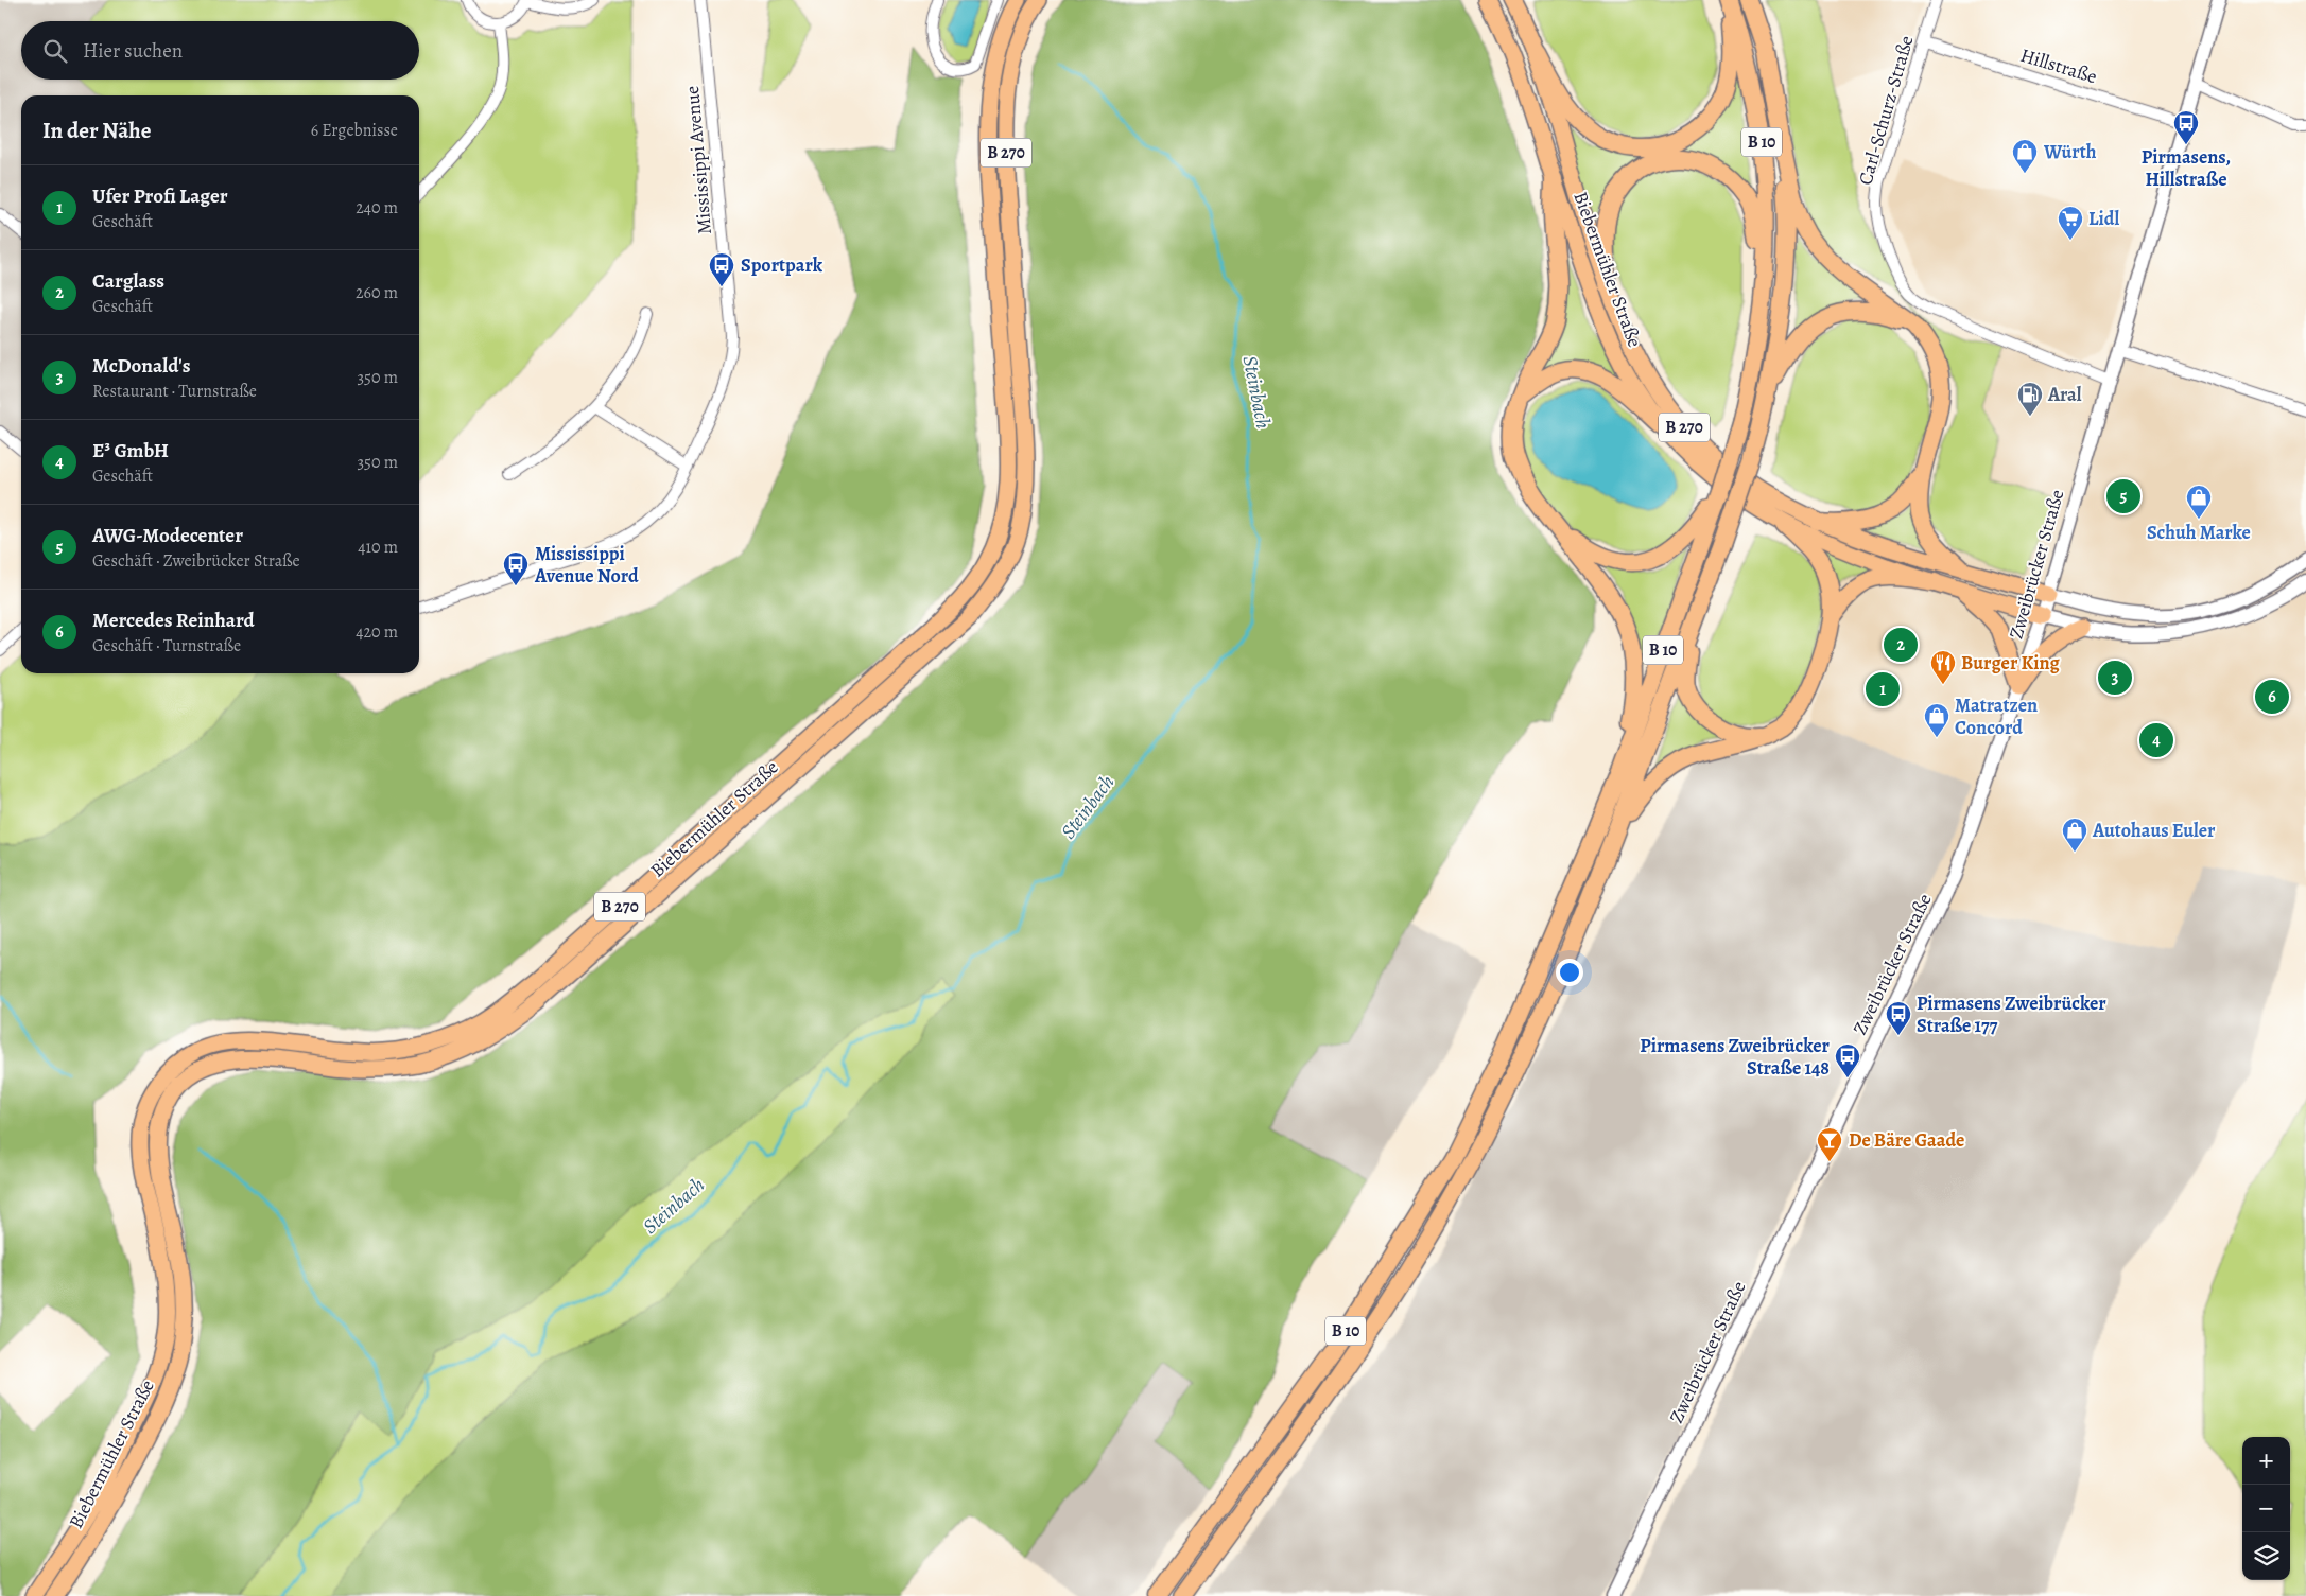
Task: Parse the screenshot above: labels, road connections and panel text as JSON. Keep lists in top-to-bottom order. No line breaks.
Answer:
{"streets":{"highway":["B 10"],"main road":["B 270","Biebermühler Straße"],"street":["Hillstraße","Carl-Schurz-Straße","Mississippi Avenue","Zweibrücker Straße"]},"crossings":[["Hillstraße","Carl-Schurz-Straße"],["Hillstraße","Zweibrücker Straße"],["Carl-Schurz-Straße","Zweibrücker Straße"],["B 270","Biebermühler Straße"],["B 270","Zweibrücker Straße"]],"water":["Steinbach"],"places":{"bus stop":["Pirmasens, Hillstraße","Sportpark","Mississippi Avenue Nord","Pirmasens Zweibrücker Straße 177","Pirmasens Zweibrücker Straße 148"],"shop":["Würth","Schuh Marke","Matratzen Concord","Autohaus Euler"],"supermarket":["Lidl"],"fuel station":["Aral"],"restaurant":["Burger King"],"bar":["De Bäre Gaade"]},"page":{"search":"Hier suchen","heading":["In der Nähe","6 Ergebnisse"],"list":[{"mark":"1","name":"Ufer Profi Lager","note":"Geschäft","value":"240 m"},{"mark":"2","name":"Carglass","note":"Geschäft","value":"260 m"},{"mark":"3","name":"McDonald's","note":"Restaurant · Turnstraße","value":"350 m"},{"mark":"4","name":"E³ GmbH","note":"Geschäft","value":"350 m"},{"mark":"5","name":"AWG-Modecenter","note":"Geschäft · Zweibrücker Straße","value":"410 m"},{"mark":"6","name":"Mercedes Reinhard","note":"Geschäft · Turnstraße","value":"420 m"}],"pins":["5","2","3","1","6","4"],"map_buttons":["+","−"]}}
